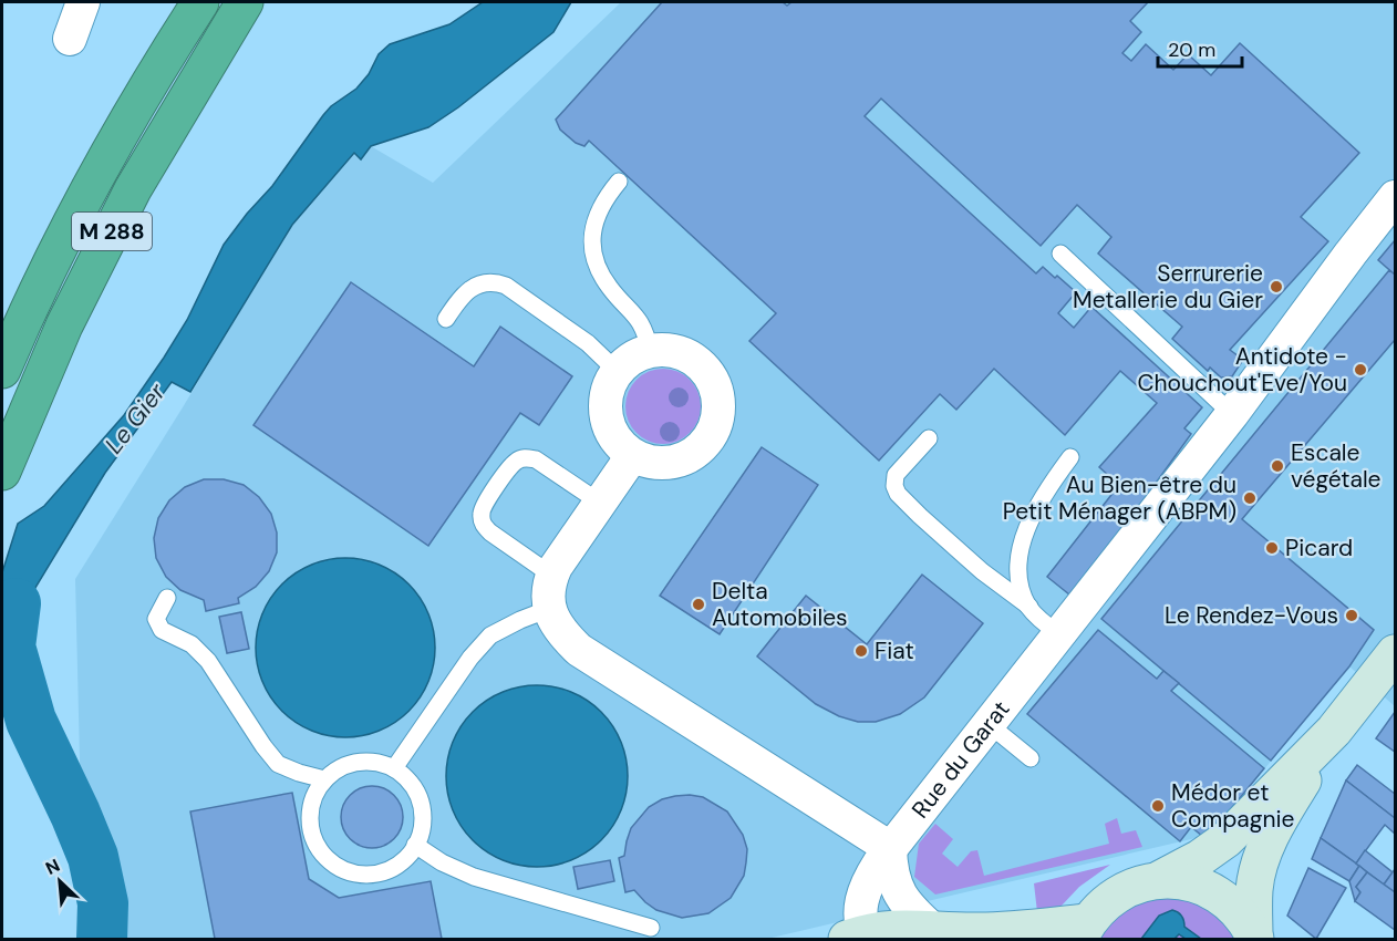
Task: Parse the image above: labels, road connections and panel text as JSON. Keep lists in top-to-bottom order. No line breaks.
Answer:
{"streets":{"highway":["M 288"],"street":["Rue du Garat"]},"water":["Le Gier"],"places":["Serrurerie Metallerie du Gier","Antidote - Chouchout'Eve/You","Escale végétale","Au Bien-être du Petit Ménager (ABPM)","Picard","Delta Automobiles","Le Rendez-Vous","Fiat","Médor et Compagnie"],"scale_bar":"20 m","north":"top left"}
